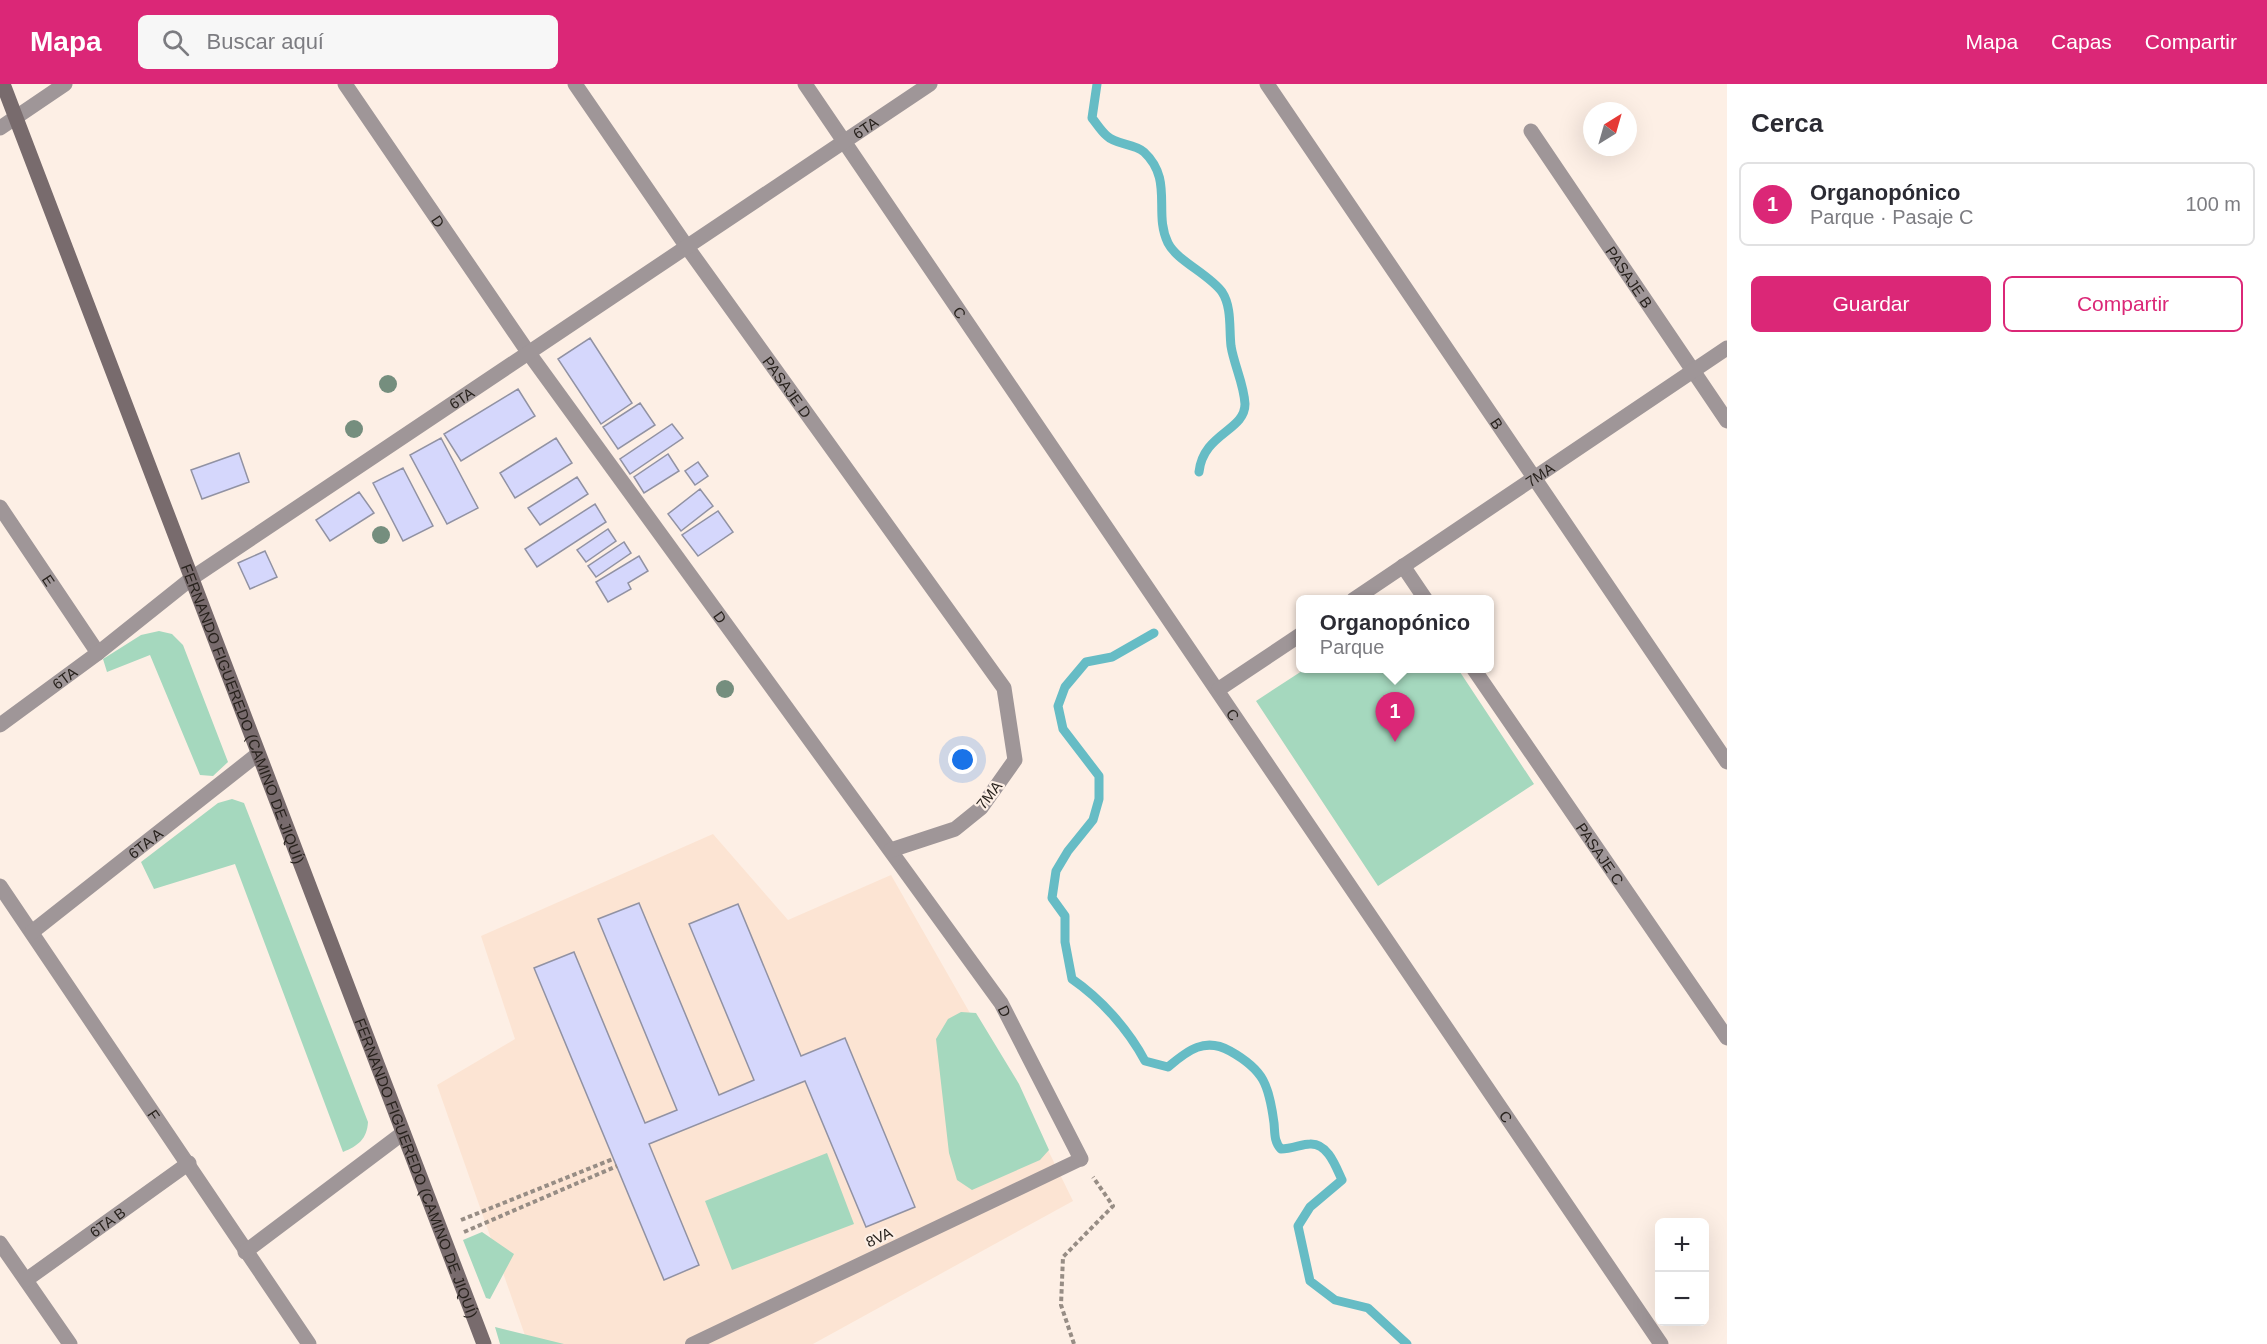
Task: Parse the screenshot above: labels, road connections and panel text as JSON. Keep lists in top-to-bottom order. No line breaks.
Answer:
{"streets":{"street":["6TA","D","PASAJE B","C","PASAJE D","B","7MA","E","FERNANDO FIGUEREDO (CAMINO DE JIQUÍ)","6TA A","PASAJE C","F","6TA B"],"lane":["8VA"]},"crossings":[["6TA","D"],["6TA","C"],["6TA","PASAJE D"],["6TA","E"],["6TA","FERNANDO FIGUEREDO (CAMINO DE JIQUÍ)"],["D","7MA"],["D","8VA"],["PASAJE B","7MA"],["PASAJE D","7MA"],["B","7MA"],["FERNANDO FIGUEREDO (CAMINO DE JIQUÍ)","6TA A"],["6TA A","F"],["F","6TA B"]],"north":"top right","page":{"header":"Mapa","search":"Buscar aquí","nav":["Mapa","Capas","Compartir"],"heading":"Cerca","list":[{"mark":"1","name":"Organopónico","note":"Parque · Pasaje C","value":"100 m"}],"buttons":["Guardar","Compartir"],"popup":["Organopónico","Parque"],"pins":"1","map_buttons":["+","−"]}}
